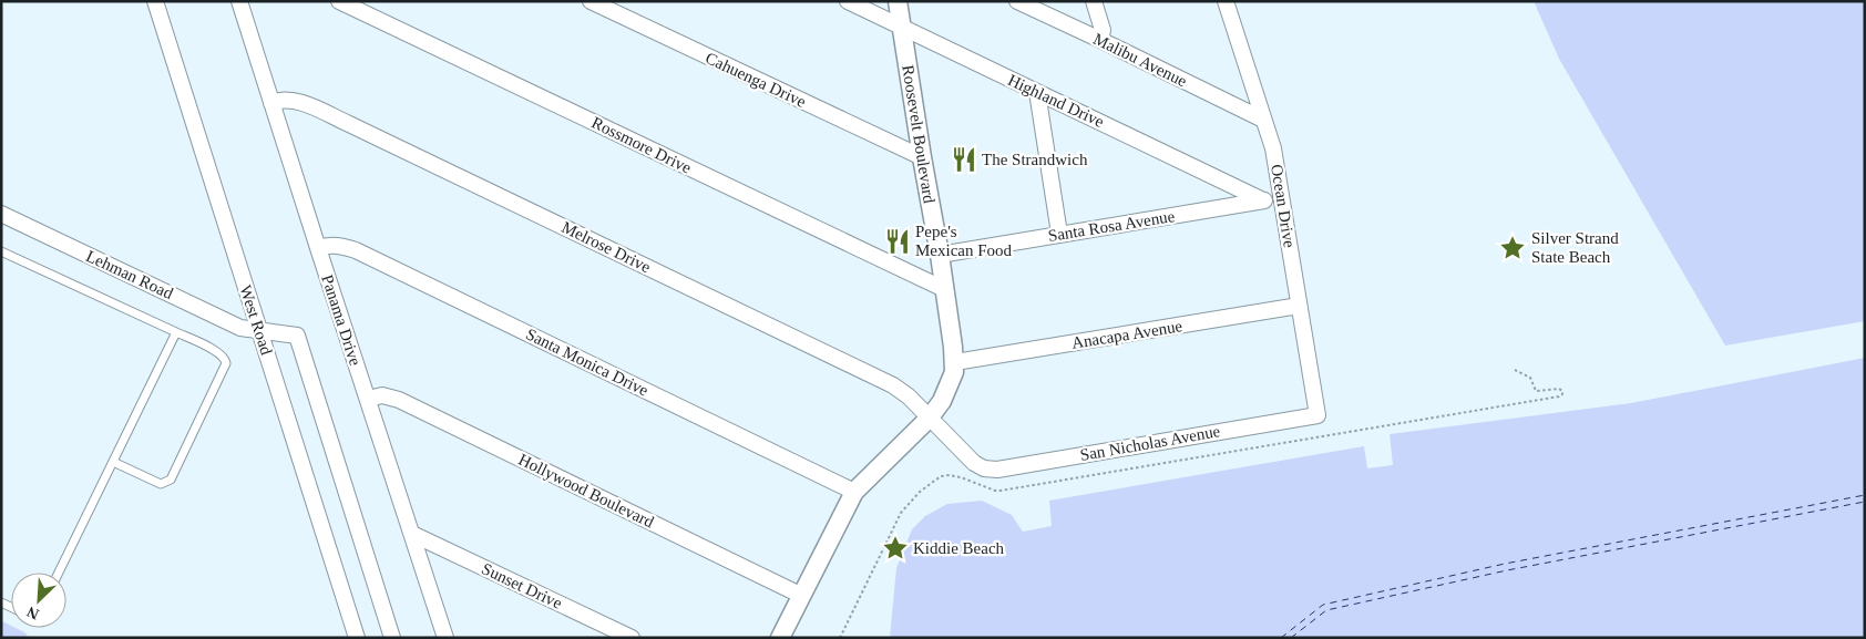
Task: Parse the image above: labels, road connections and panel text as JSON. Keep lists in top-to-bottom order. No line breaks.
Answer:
{"streets":{"street":["Malibu Avenue","Cahuenga Drive","Highland Drive","Roosevelt Boulevard","Rossmore Drive","Ocean Drive","Santa Rosa Avenue","Melrose Drive","Lehman Road","West Road","Panama Drive","Anacapa Avenue","Santa Monica Drive","San Nicholas Avenue","Hollywood Boulevard","Sunset Drive"]},"crossings":[["Malibu Avenue","Ocean Drive"],["Cahuenga Drive","Roosevelt Boulevard"],["Highland Drive","Roosevelt Boulevard"],["Highland Drive","Santa Rosa Avenue"],["Roosevelt Boulevard","Rossmore Drive"],["Roosevelt Boulevard","Santa Rosa Avenue"],["Roosevelt Boulevard","Melrose Drive"],["Roosevelt Boulevard","Anacapa Avenue"],["Roosevelt Boulevard","Santa Monica Drive"],["Roosevelt Boulevard","San Nicholas Avenue"],["Roosevelt Boulevard","Hollywood Boulevard"],["Ocean Drive","Santa Rosa Avenue"],["Ocean Drive","Anacapa Avenue"],["Ocean Drive","San Nicholas Avenue"],["Melrose Drive","Panama Drive"],["Melrose Drive","San Nicholas Avenue"],["Lehman Road","West Road"],["Panama Drive","Santa Monica Drive"],["Panama Drive","Hollywood Boulevard"],["Panama Drive","Sunset Drive"]],"places":{"restaurant":["The Strandwich","Pepe's Mexican Food"],"place":["Silver Strand State Beach","Kiddie Beach"]},"north":"bottom left"}
